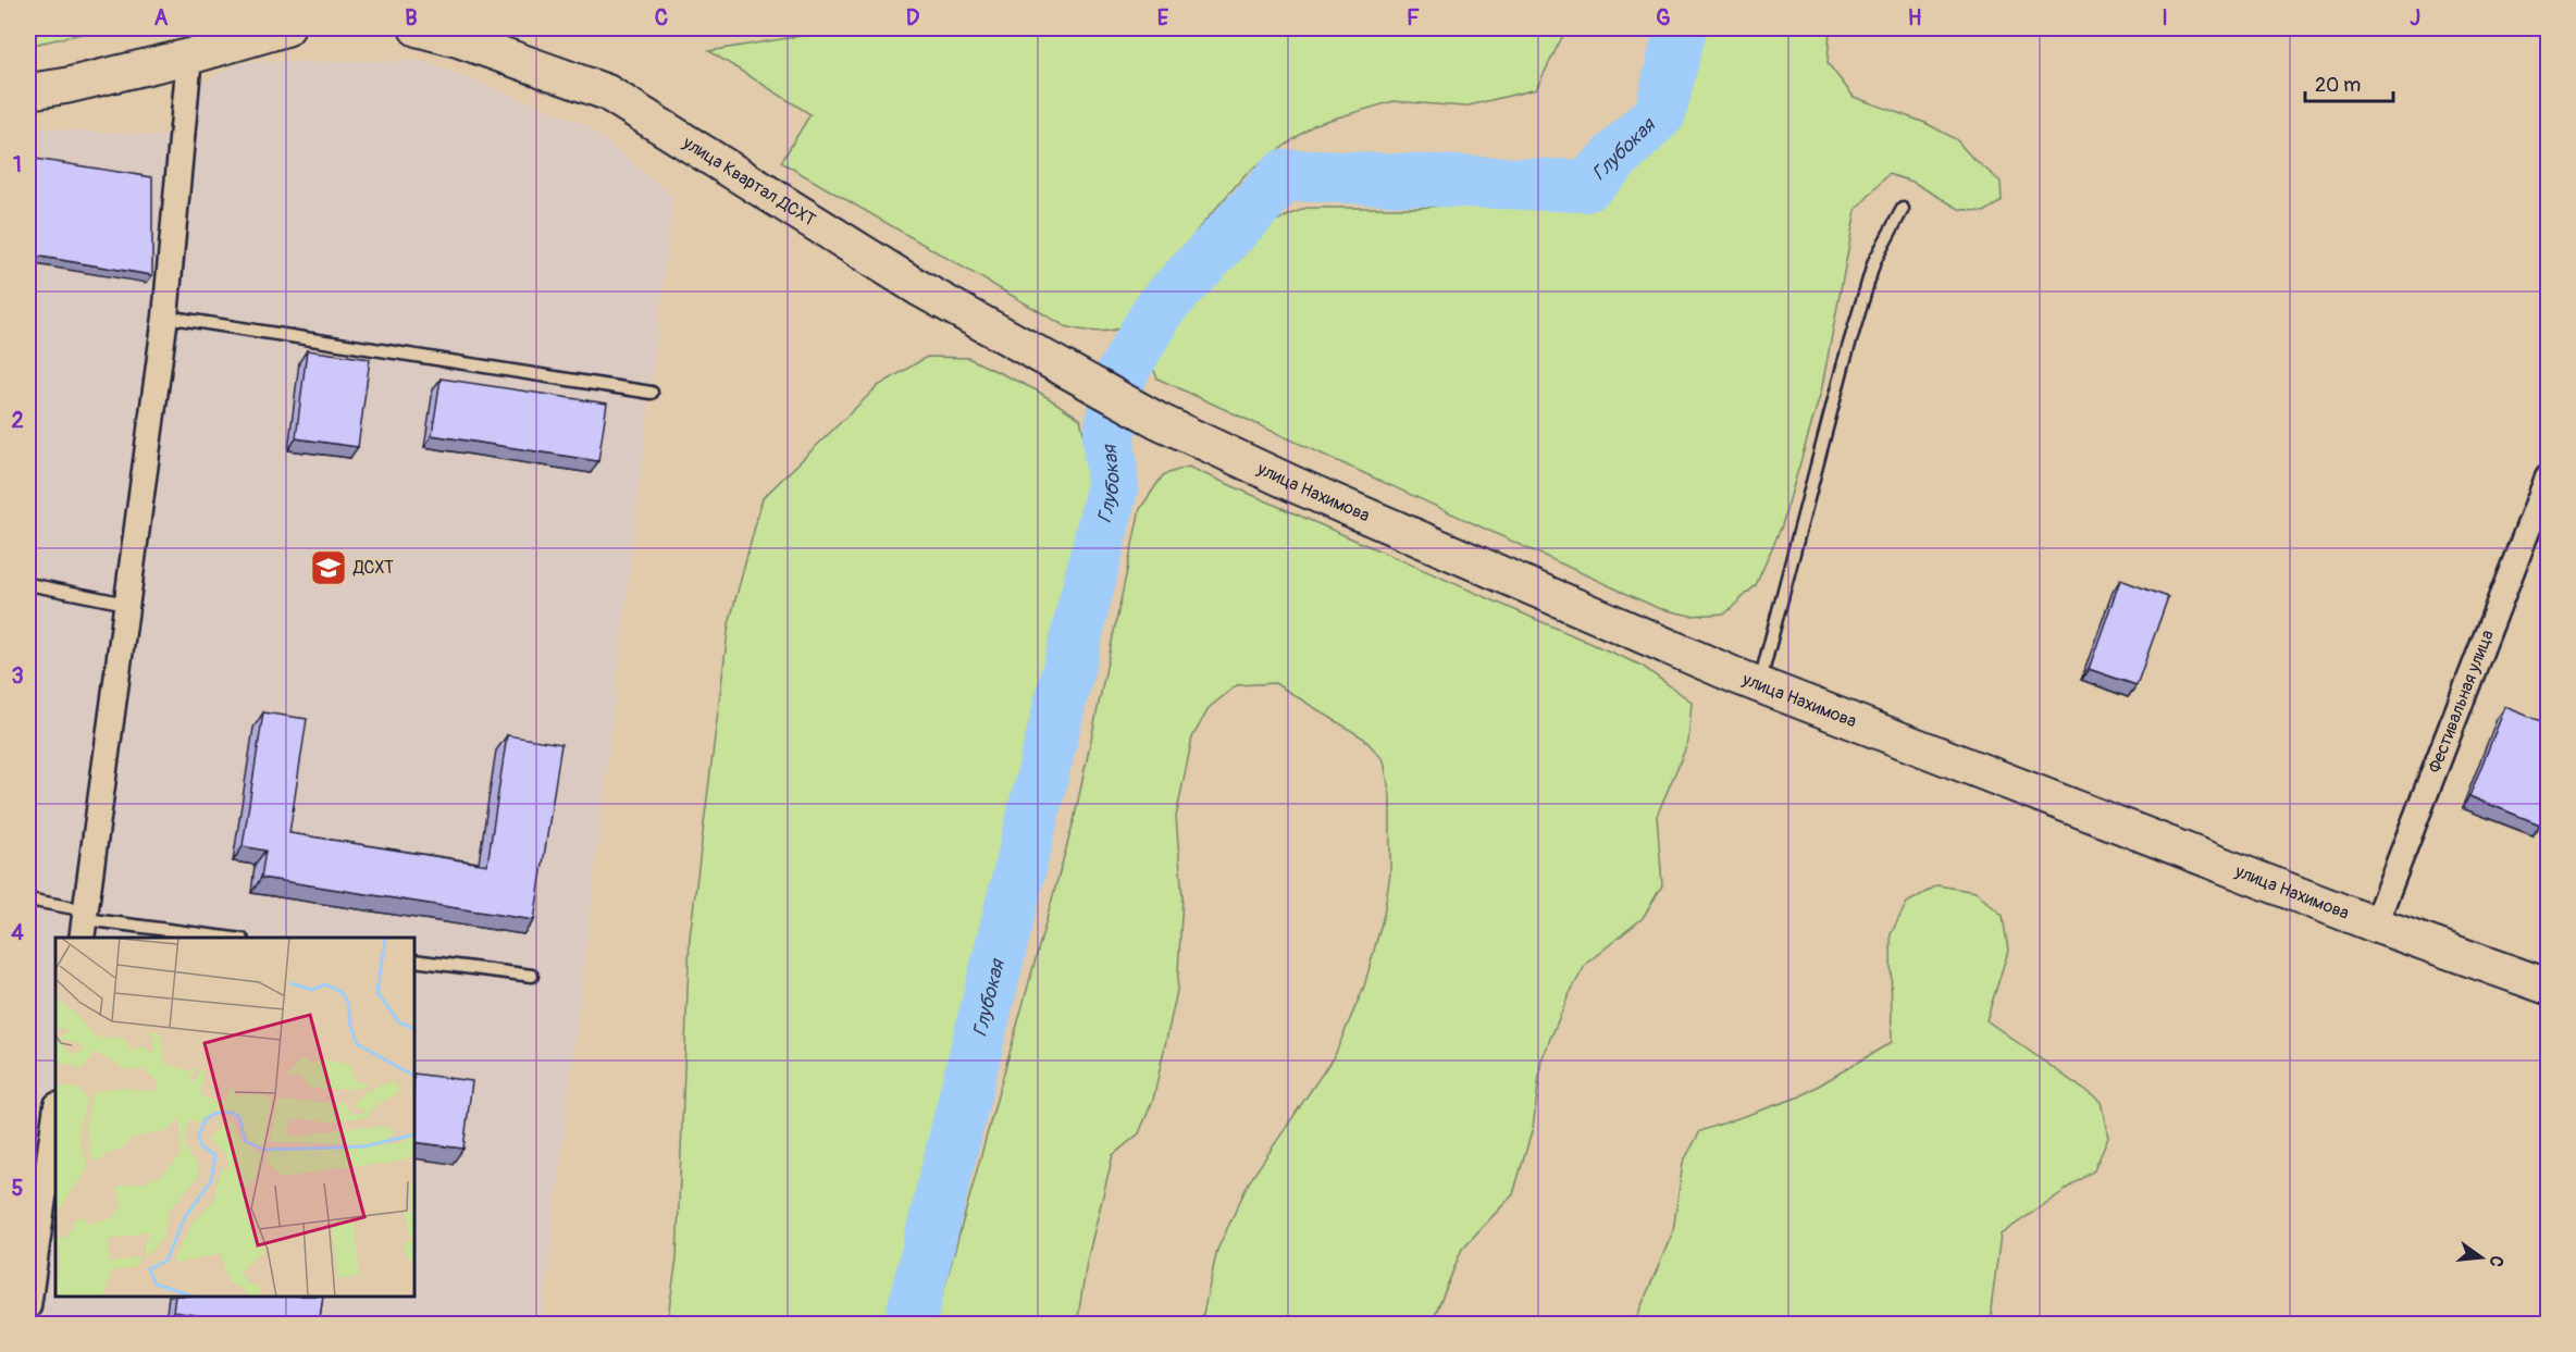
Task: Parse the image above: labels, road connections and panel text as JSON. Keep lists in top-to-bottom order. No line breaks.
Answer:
{"streets":{"street":["улица Квартал ДСХТ","улица Нахимова","Фестивальная улица"]},"crossings":[["улица Квартал ДСХТ","улица Нахимова"],["улица Нахимова","Фестивальная улица"]],"water":["Глубокая"],"places":{"school or university":["ДСХТ"]},"scale_bar":"20 m","north":"right","grid":{"columns":["A","B","C","D","E","F","G","H","I","J"],"rows":["1","2","3","4","5"]}}
